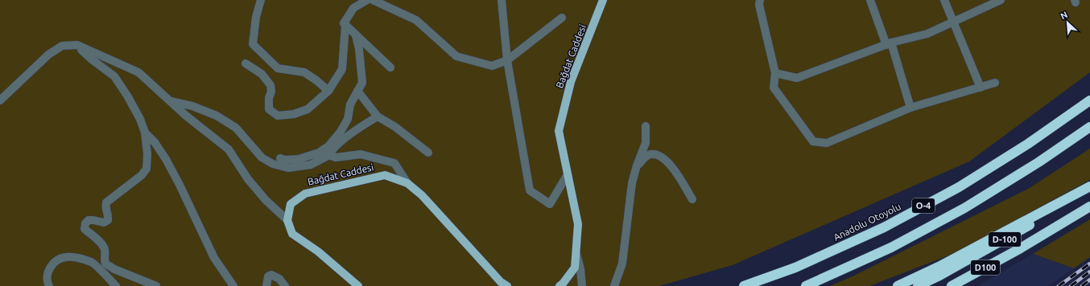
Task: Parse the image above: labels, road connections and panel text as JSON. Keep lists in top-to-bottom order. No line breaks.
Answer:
{"streets":{"highway":["O-4","Anadolu Otoyolu","D-100","D100"],"main road":["Bağdat Caddesi"]},"crossings":[["D-100","D100"]],"north":"top left"}
